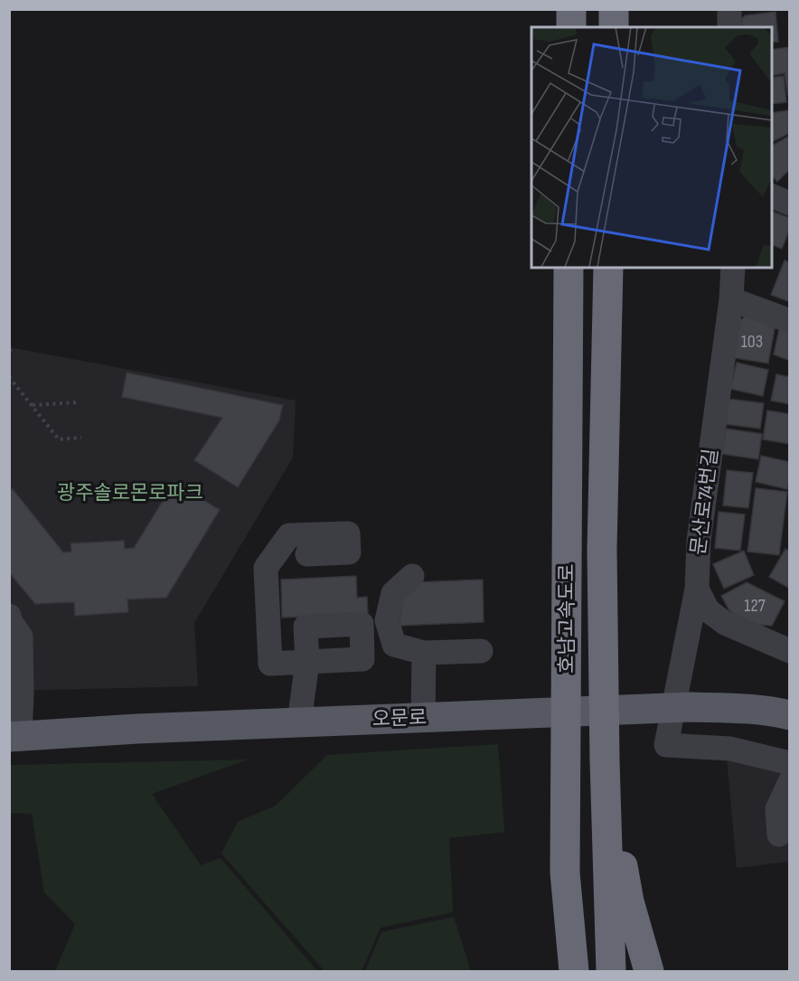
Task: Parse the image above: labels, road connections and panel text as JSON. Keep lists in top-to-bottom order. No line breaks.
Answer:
{"streets":{"highway":["호남고속도로"],"main road":["오문로"],"street":["문산로74번길"]},"parks":["광주솔로몬로파크"],"house_numbers":["103","127"]}
